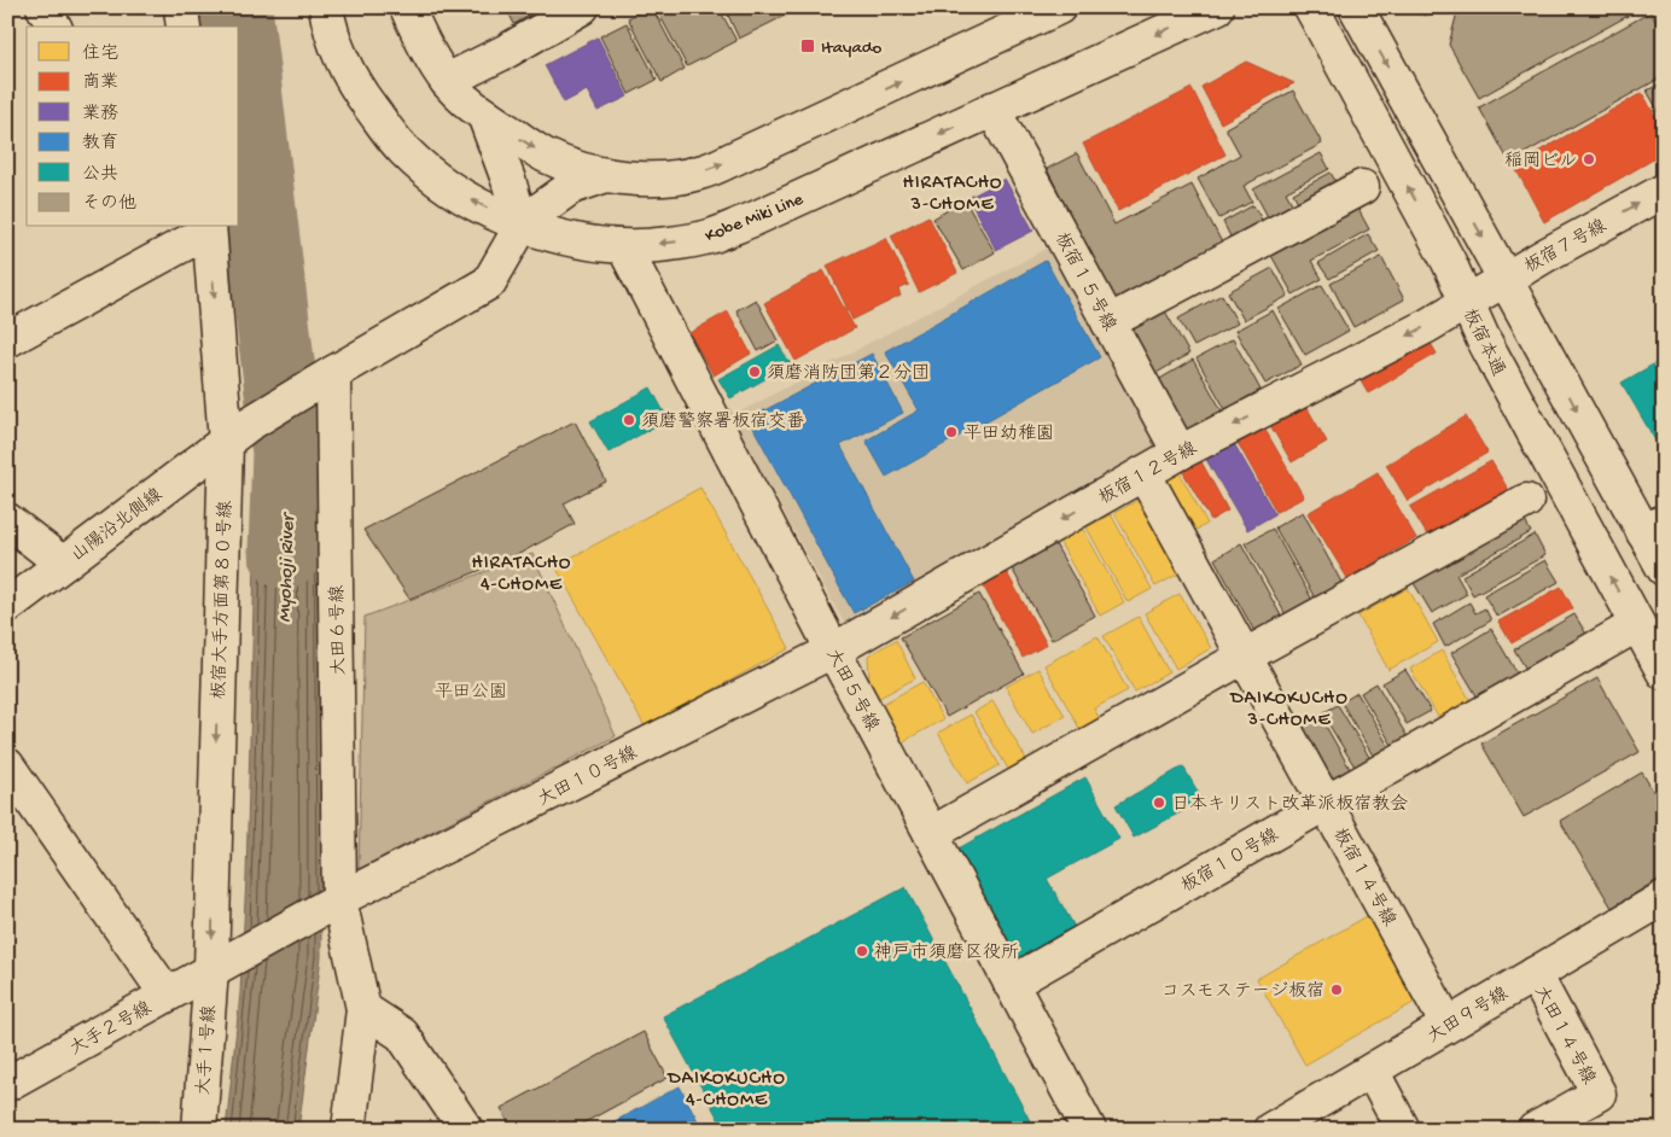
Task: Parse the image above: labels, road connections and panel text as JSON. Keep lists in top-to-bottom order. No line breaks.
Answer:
{"streets":{"street":["Kobe Miki Line","板宿７号線","板宿１５号線","板宿本通","板宿１２号線","山陽沿北側線","板宿大手方面第８０号線","大田６号線","大田５号線","大田１０号線","板宿１０号線","板宿１４号線","大田９号線","大手２号線","大田１４号線","大手１号線"]},"crossings":[["Kobe Miki Line","板宿１５号線"],["Kobe Miki Line","大田５号線"],["板宿７号線","板宿本通"],["板宿７号線","板宿１２号線"],["板宿１５号線","板宿１２号線"],["板宿本通","板宿１２号線"],["板宿本通","板宿１０号線"],["板宿１２号線","大田５号線"],["板宿１２号線","大田１０号線"],["板宿１２号線","板宿１４号線"],["山陽沿北側線","板宿大手方面第８０号線"],["山陽沿北側線","大田６号線"],["板宿大手方面第８０号線","大田１０号線"],["板宿大手方面第８０号線","大手２号線"],["板宿大手方面第８０号線","大手１号線"],["大田６号線","大田１０号線"],["大田５号線","大田１０号線"],["大田５号線","板宿１０号線"],["大田１０号線","大手２号線"],["大田１０号線","大手１号線"],["板宿１０号線","板宿１４号線"],["板宿１４号線","大田９号線"],["大田９号線","大田１４号線"],["大手２号線","大手１号線"]],"one_way":["板宿７号線","板宿大手方面第８０号線"],"districts":["HIRATACHO 3-CHOME","HIRATACHO 4-CHOME","DAIKOKUCHO 3-CHOME","DAIKOKUCHO 4-CHOME"],"water":["Myohoji River"],"parks":["平田公園"],"places":{"transit":["Itayado"],"other":["稲岡ビル","須磨消防団第２分団","須磨警察署板宿交番","平田幼稚園","日本キリスト改革派板宿教会","神戸市須磨区役所","コスモステージ板宿"]},"legend":["住宅","商業","業務","教育","公共","その他"]}
